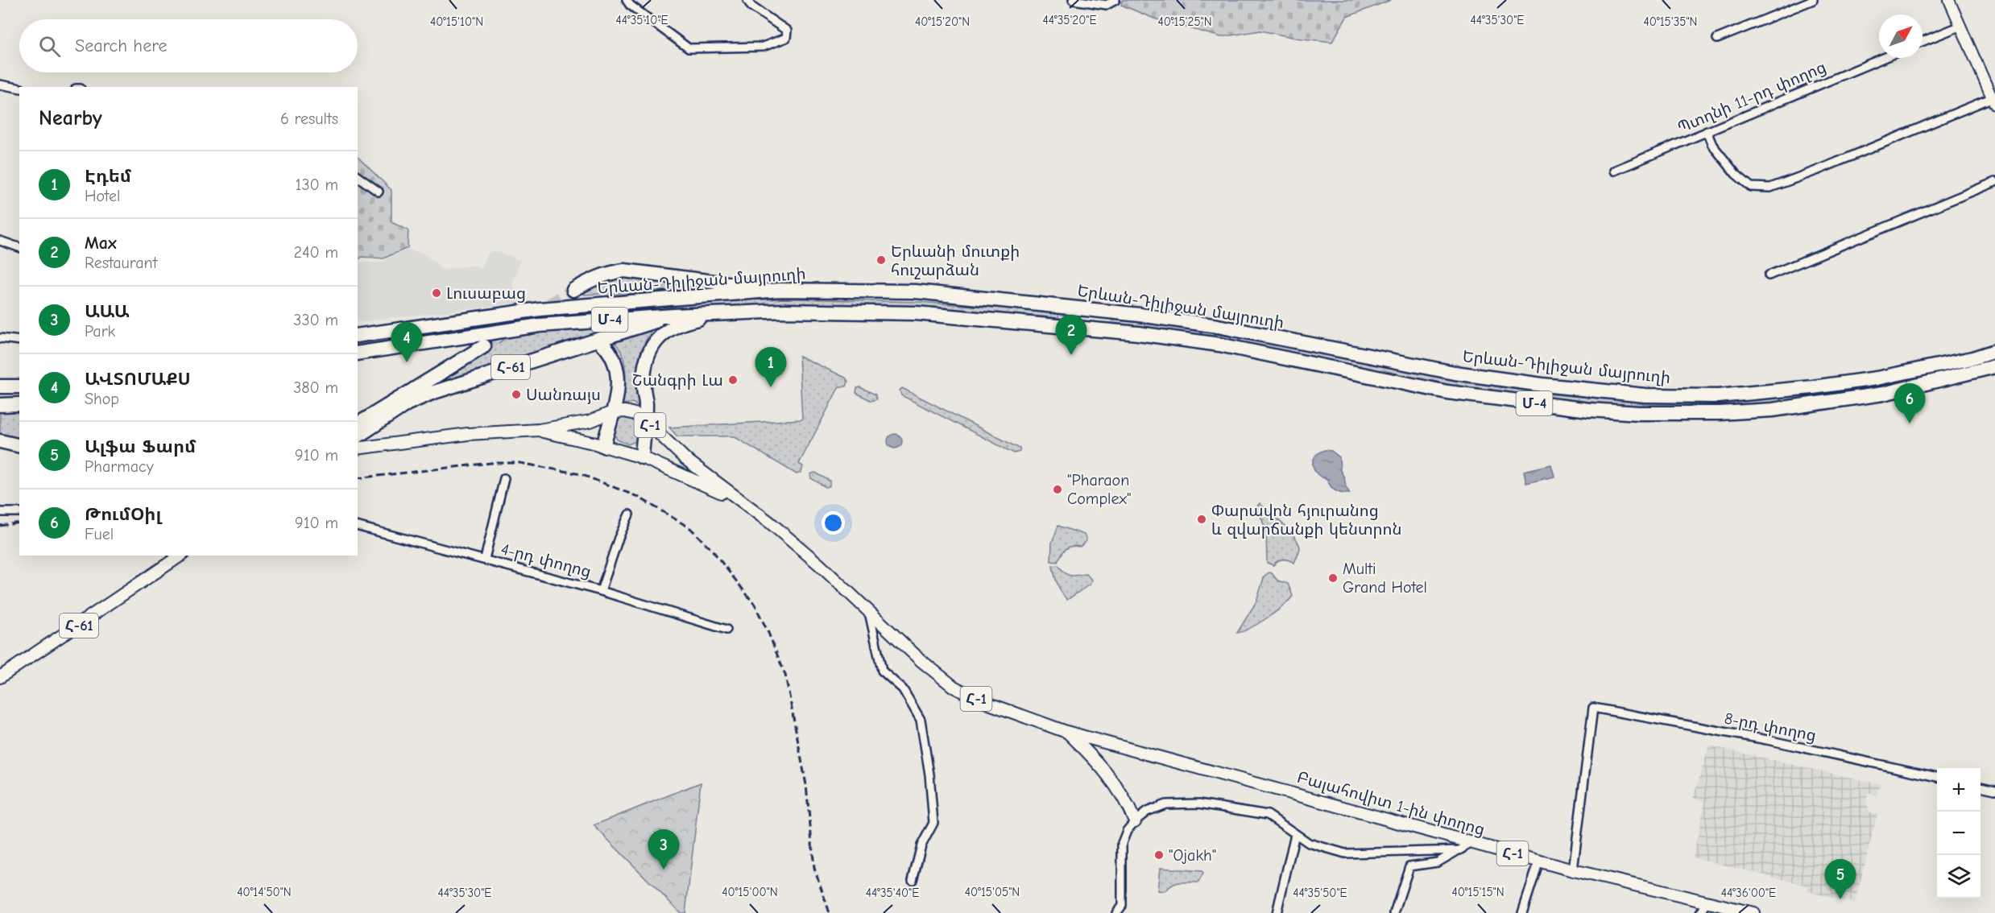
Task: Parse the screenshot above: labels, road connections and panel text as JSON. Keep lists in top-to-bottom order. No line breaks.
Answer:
{"streets":{"highway":["Երևան-Դիլիջան մայրուղի","Մ-4","Հ-61"],"main road":["Հ-1","Բալահովիտ 1-ին փողոց"],"street":["Պտղնի 11-րդ փողոց","4-րդ փողոց","8-րդ փողոց"]},"crossings":[["Երևան-Դիլիջան մայրուղի","Հ-61"],["Հ-1","Բալահովիտ 1-ին փողոց"],["8-րդ փողոց","Բալահովիտ 1-ին փողոց"]],"places":["Երևանի մուտքի հուշարձան","Լուսաբաց","Շանգրի Լա","Սանռայս","\"Pharaon Complex\"","Փարավոն հյուրանոց և զվարճանքի կենտրոն","Multi Grand Hotel","\"Ojakh\""],"north":"top right","page":{"search":"Search here","heading":["Nearby","6 results"],"list":[{"mark":"1","name":"Էդեմ","note":"Hotel","value":"130 m"},{"mark":"2","name":"Max","note":"Restaurant","value":"240 m"},{"mark":"3","name":"ԱԱԱ","note":"Park","value":"330 m"},{"mark":"4","name":"ԱՎՏՈՄԱՔՍ","note":"Shop","value":"380 m"},{"mark":"5","name":"Ալֆա Ֆարմ","note":"Pharmacy","value":"910 m"},{"mark":"6","name":"ԹումՕիլ","note":"Fuel","value":"910 m"}],"pins":["2","4","1","6","3","5"],"map_buttons":["+","−"]},"coordinates":["44°35'10\"E","44°35'20\"E","44°35'30\"E","40°15'10\"N","40°15'20\"N","40°15'25\"N","40°15'35\"N","40°14'50\"N","40°15'00\"N","40°15'05\"N","40°15'15\"N","44°35'40\"E","44°35'50\"E","44°36'00\"E"]}
